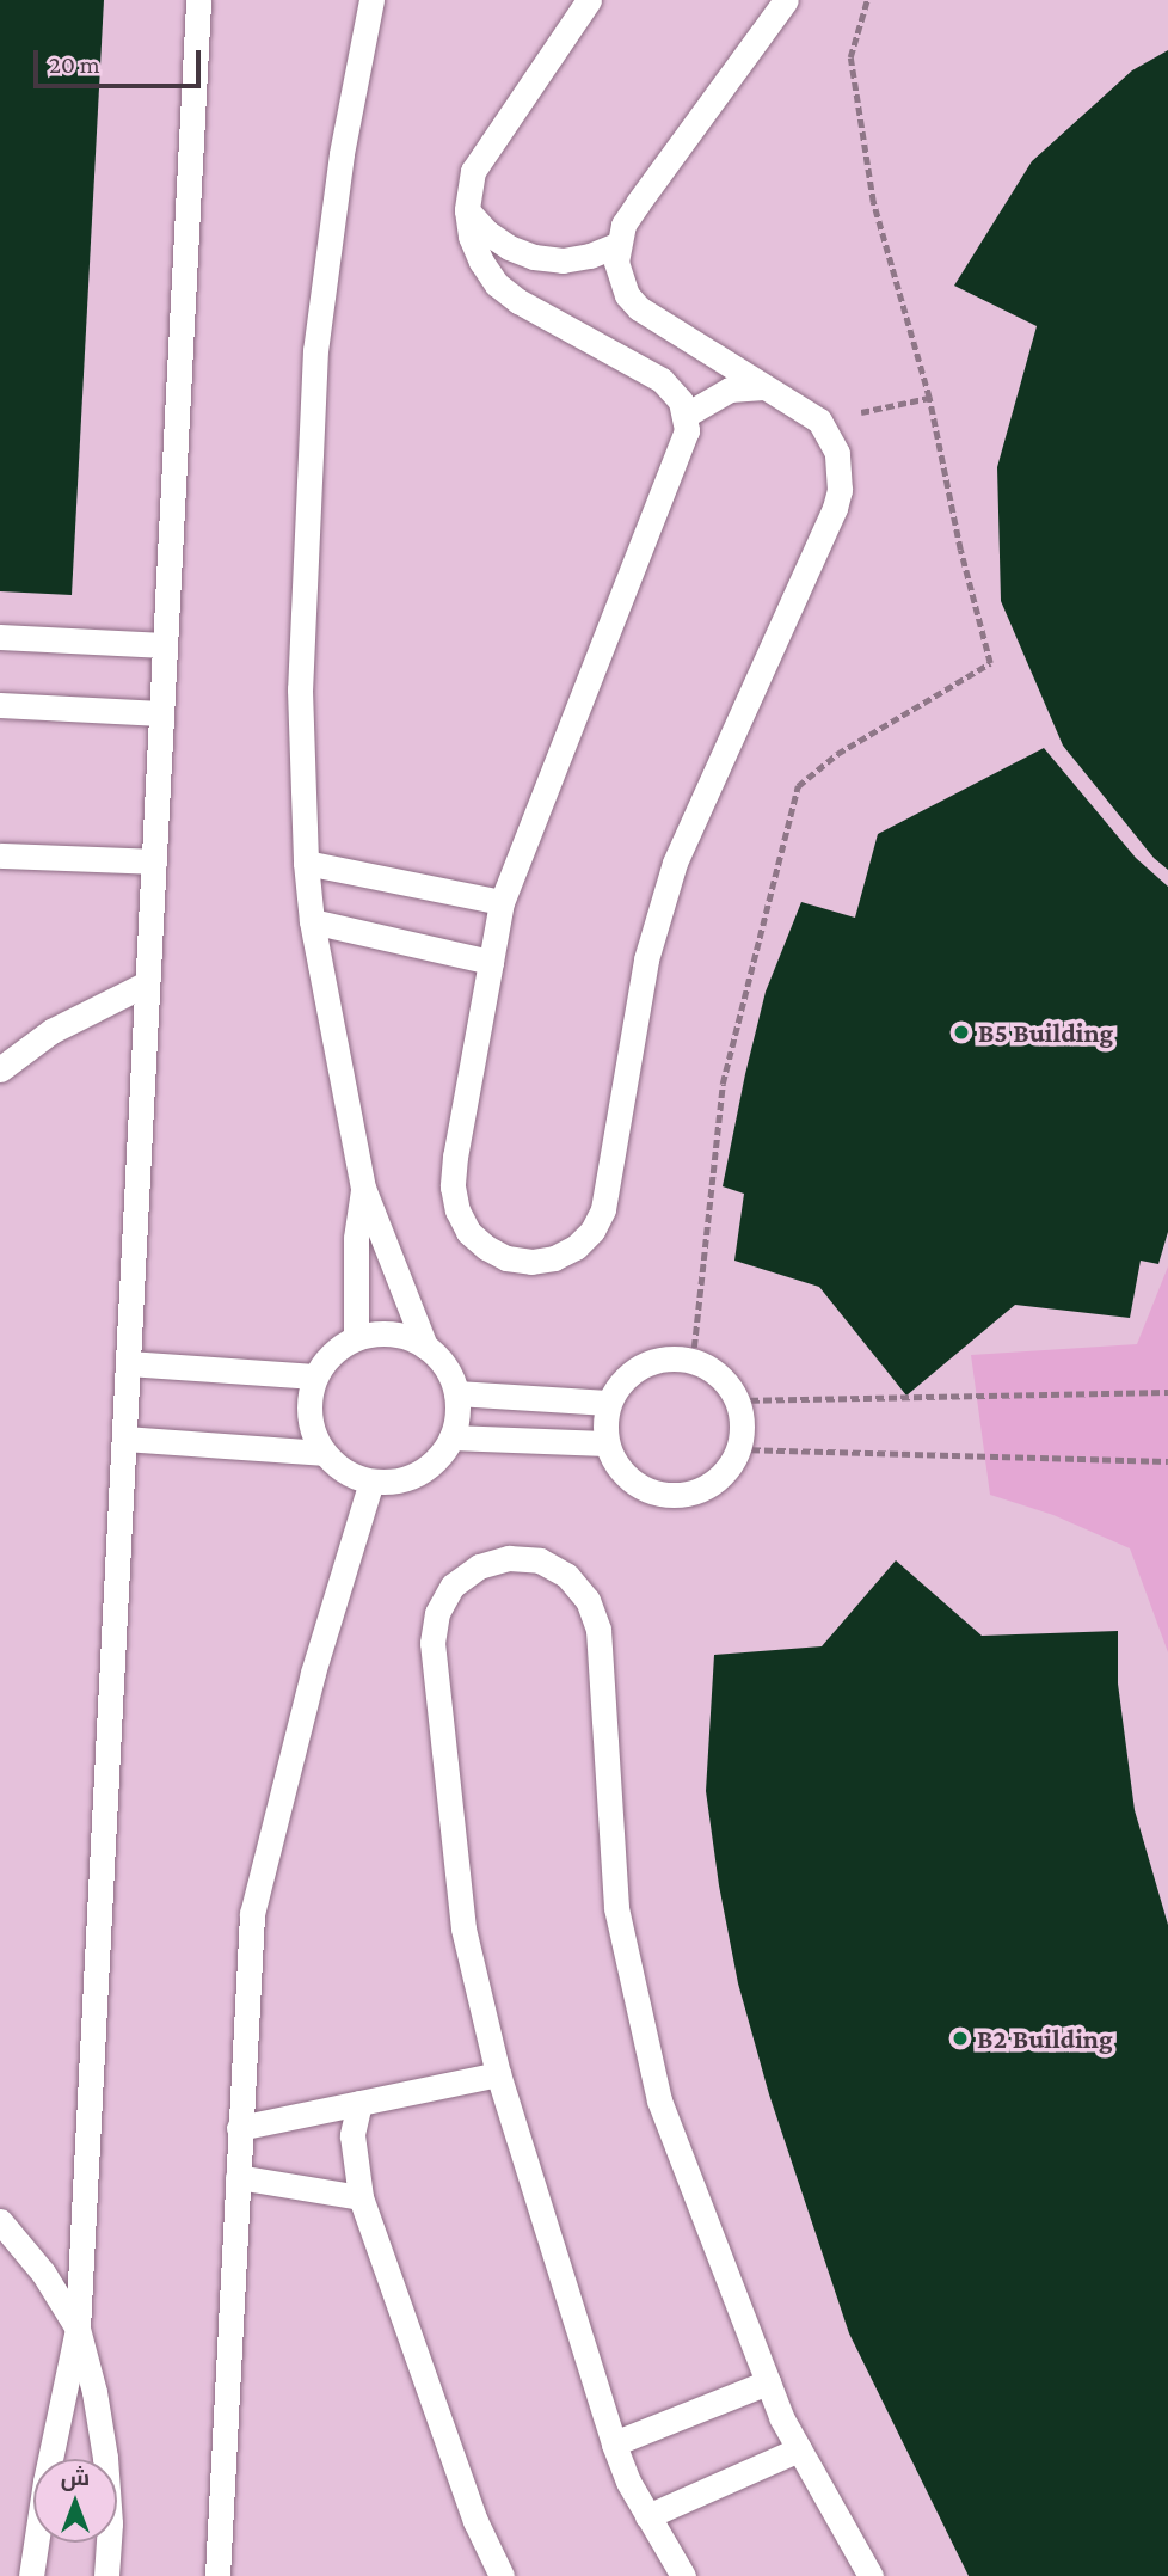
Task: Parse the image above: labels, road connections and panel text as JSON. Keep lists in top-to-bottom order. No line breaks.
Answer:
{"places":["B5 Building","B2 Building"],"scale_bar":"20 m","north":"top"}
